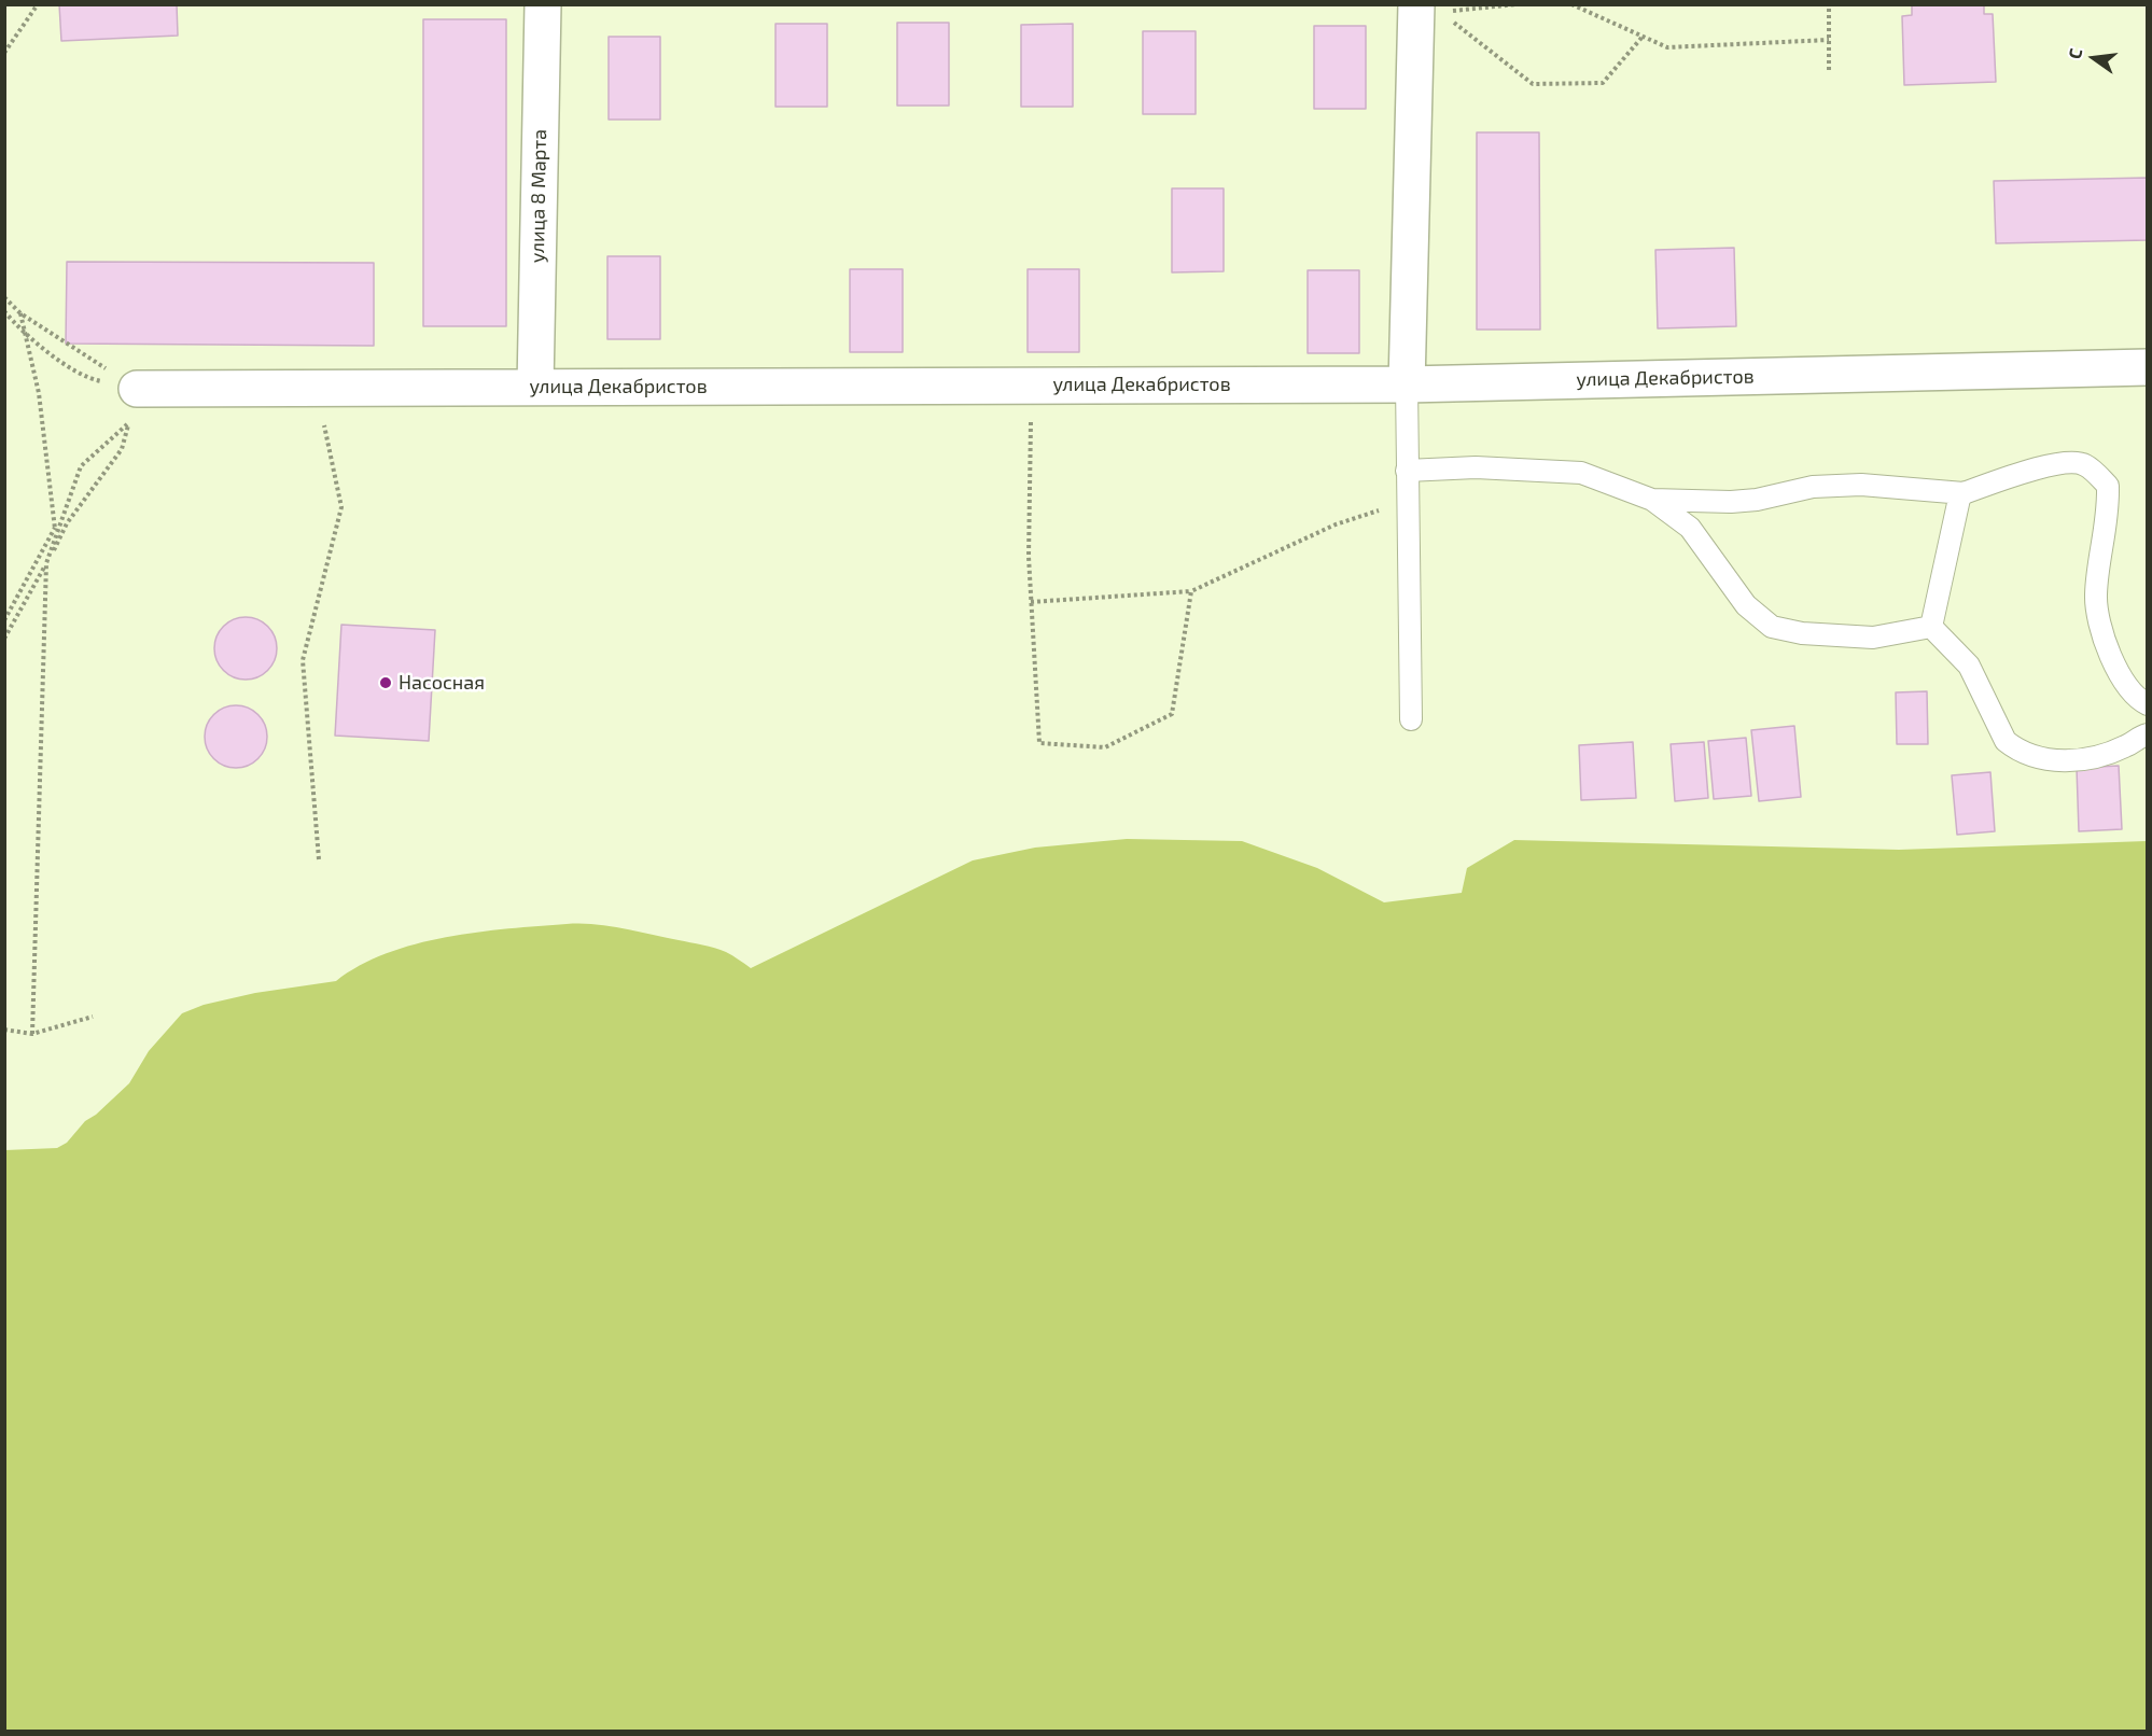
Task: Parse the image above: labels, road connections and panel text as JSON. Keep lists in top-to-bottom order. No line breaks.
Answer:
{"streets":{"street":["улица 8 Марта","улица Декабристов"]},"crossings":[["улица 8 Марта","улица Декабристов"]],"places":["Насосная"],"north":"left"}
